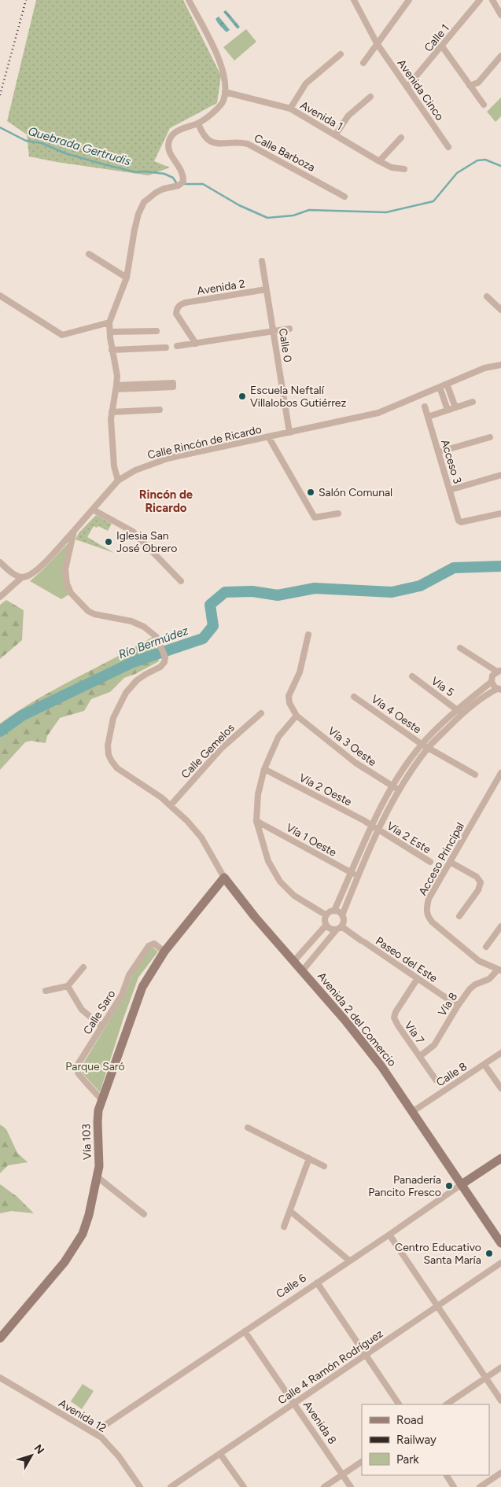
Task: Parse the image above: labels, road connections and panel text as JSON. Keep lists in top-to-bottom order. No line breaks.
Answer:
{"streets":{"main road":["Avenida 2 del Comercio","Vía 103","Calle 6"],"street":["Calle 1","Avenida Cinco","Avenida 1","Calle Barboza","Avenida 2","Calle 0","Calle Rincón de Ricardo","Acceso 3","Vía 5","Vía 4 Oeste","Vía 3 Oeste","Calle Gemelos","Vía 2 Oeste","Vía 2 Este","Vía 1 Oeste","Acceso Principal","Paseo del Este","Vía 8","Calle Saro","Vía 7","Calle 8","Calle 4 Ramón Rodríguez","Avenida 12","Avenida 8"]},"crossings":[["Calle 1","Avenida Cinco"],["Avenida 2","Calle 0"],["Calle 0","Calle Rincón de Ricardo"],["Calle Rincón de Ricardo","Calle Gemelos"],["Calle Rincón de Ricardo","Avenida 2 del Comercio"],["Calle Rincón de Ricardo","Vía 103"],["Vía 2 Oeste","Vía 2 Este"],["Acceso Principal","Vía 8"],["Paseo del Este","Vía 8"],["Paseo del Este","Vía 7"],["Vía 8","Vía 7"],["Calle Saro","Vía 103"],["Avenida 2 del Comercio","Calle 8"],["Avenida 2 del Comercio","Vía 103"],["Avenida 2 del Comercio","Calle 6"],["Calle 6","Avenida 12"],["Calle 6","Avenida 8"],["Calle 4 Ramón Rodríguez","Avenida 8"]],"districts":["Rincón de Ricardo"],"water":["Quebrada Gertrudis","Río Bermúdez"],"parks":["Parque Saró"],"places":["Escuela Neftalí Villalobos Gutiérrez","Salón Comunal","Iglesia San José Obrero","Panadería Pancito Fresco","Centro Educativo Santa María"],"legend":["Road","Railway","Park"],"north":"top right"}
